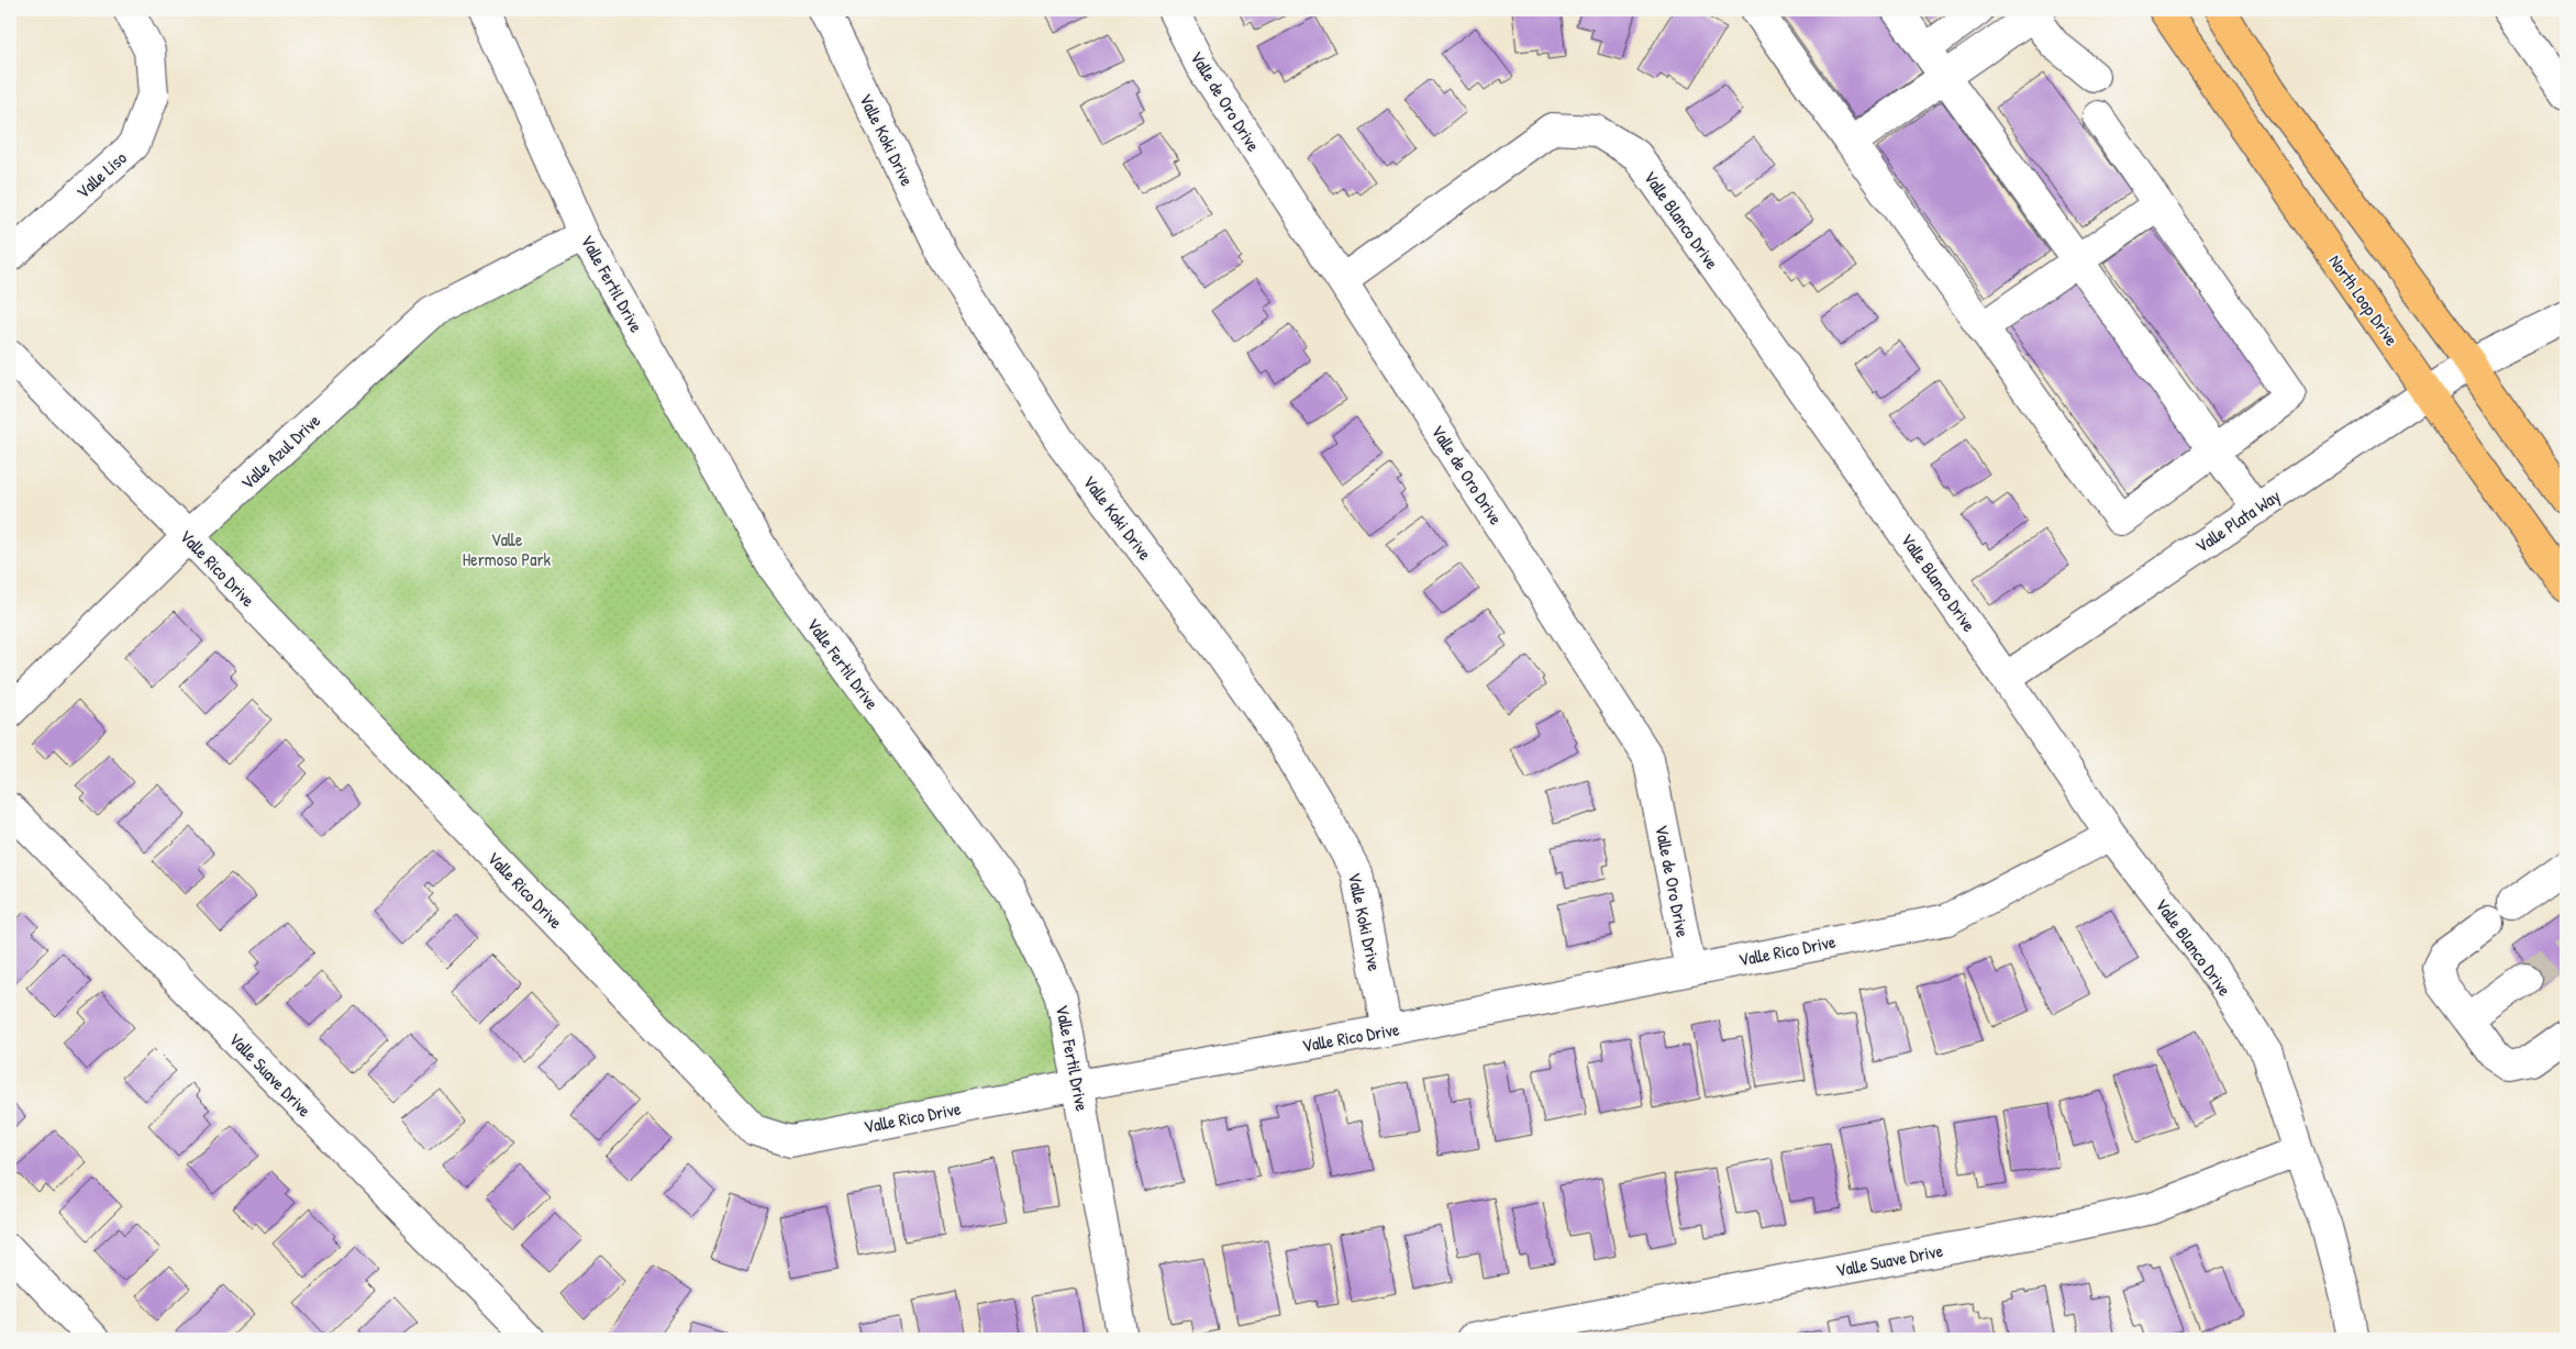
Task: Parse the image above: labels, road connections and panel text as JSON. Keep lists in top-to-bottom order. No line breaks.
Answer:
{"streets":{"main road":["North Loop Drive"],"street":["Valle de Oro Drive","Valle Koki Drive","Valle Liso","Valle Blanco Drive","Valle Fertil Drive","Valle Azul Drive","Valle Plata Way","Valle Rico Drive","Valle Suave Drive"]},"crossings":[["Valle de Oro Drive","Valle Blanco Drive"],["Valle de Oro Drive","Valle Rico Drive"],["Valle Koki Drive","Valle Rico Drive"],["Valle Blanco Drive","Valle Plata Way"],["Valle Blanco Drive","Valle Rico Drive"],["Valle Blanco Drive","Valle Suave Drive"],["Valle Fertil Drive","Valle Azul Drive"],["Valle Fertil Drive","Valle Rico Drive"],["North Loop Drive","Valle Plata Way"],["Valle Azul Drive","Valle Rico Drive"]],"parks":["Valle Hermoso Park"]}
